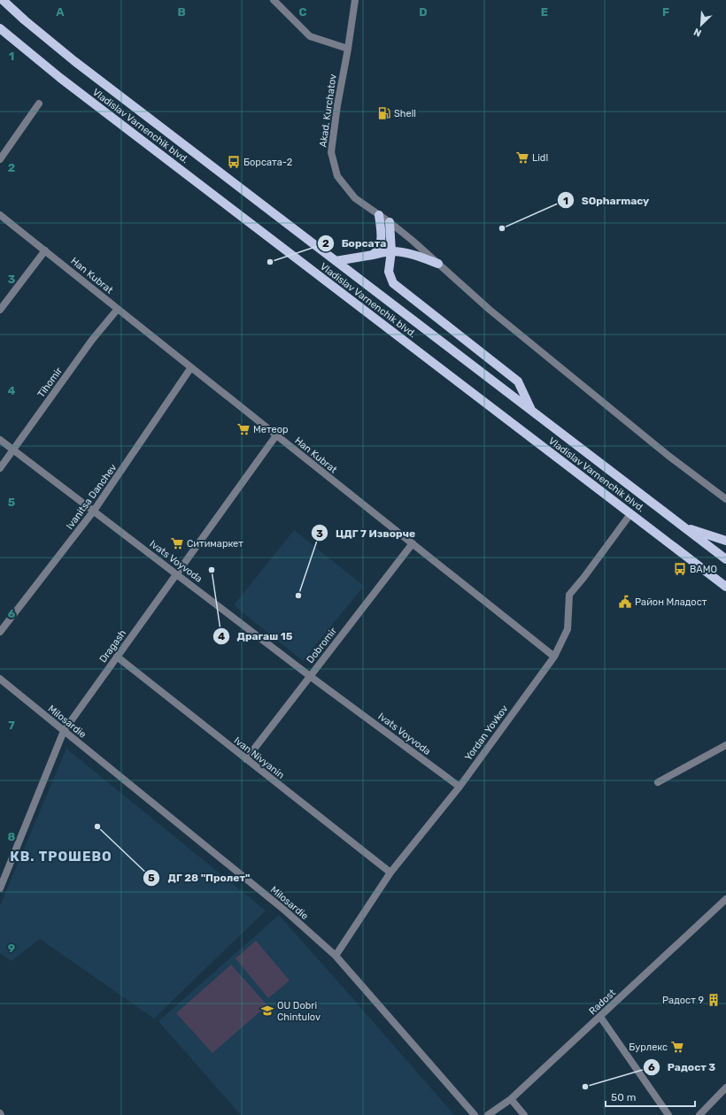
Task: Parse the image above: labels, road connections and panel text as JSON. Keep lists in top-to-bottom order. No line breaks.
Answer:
{"streets":{"main road":["Vladislav Varnenchik blvd."],"street":["Akad. Kurchatov","Han Kubrat","Tihomir","Ivanitsa Danchev","Ivats Voyvoda","Dobromir","Dragash","Milosardie","Yordan Yovkov","Ivan Nivyanin","Radost"]},"crossings":[["Vladislav Varnenchik blvd.","Yordan Yovkov"],["Han Kubrat","Tihomir"],["Han Kubrat","Ivanitsa Danchev"],["Han Kubrat","Dobromir"],["Han Kubrat","Dragash"],["Han Kubrat","Yordan Yovkov"],["Tihomir","Ivats Voyvoda"],["Ivanitsa Danchev","Ivats Voyvoda"],["Ivats Voyvoda","Dobromir"],["Ivats Voyvoda","Dragash"],["Ivats Voyvoda","Yordan Yovkov"],["Dobromir","Ivan Nivyanin"],["Dragash","Milosardie"],["Dragash","Ivan Nivyanin"],["Milosardie","Yordan Yovkov"],["Yordan Yovkov","Ivan Nivyanin"]],"districts":["КВ. ТРОШЕВО"],"places":{"fuel station":["Shell"],"supermarket":["Lidl","Метеор","Ситимаркет","Бурлекс"],"bus stop":["Борсата-2","ВАМО"],"other":["SOpharmacy","Борсата","Драгаш 15","ЦДГ 7 Изворче","ДГ 28 \"Пролет\"","Радост 3"],"public building":["Район Младост"],"building":["Радост 9"],"school or university":["OU Dobri Chintulov"]},"scale_bar":"50 m","north":"bottom left","grid":{"columns":["A","B","C","D","E","F"],"rows":["1","2","3","4","5","6","7","8","9"]}}
